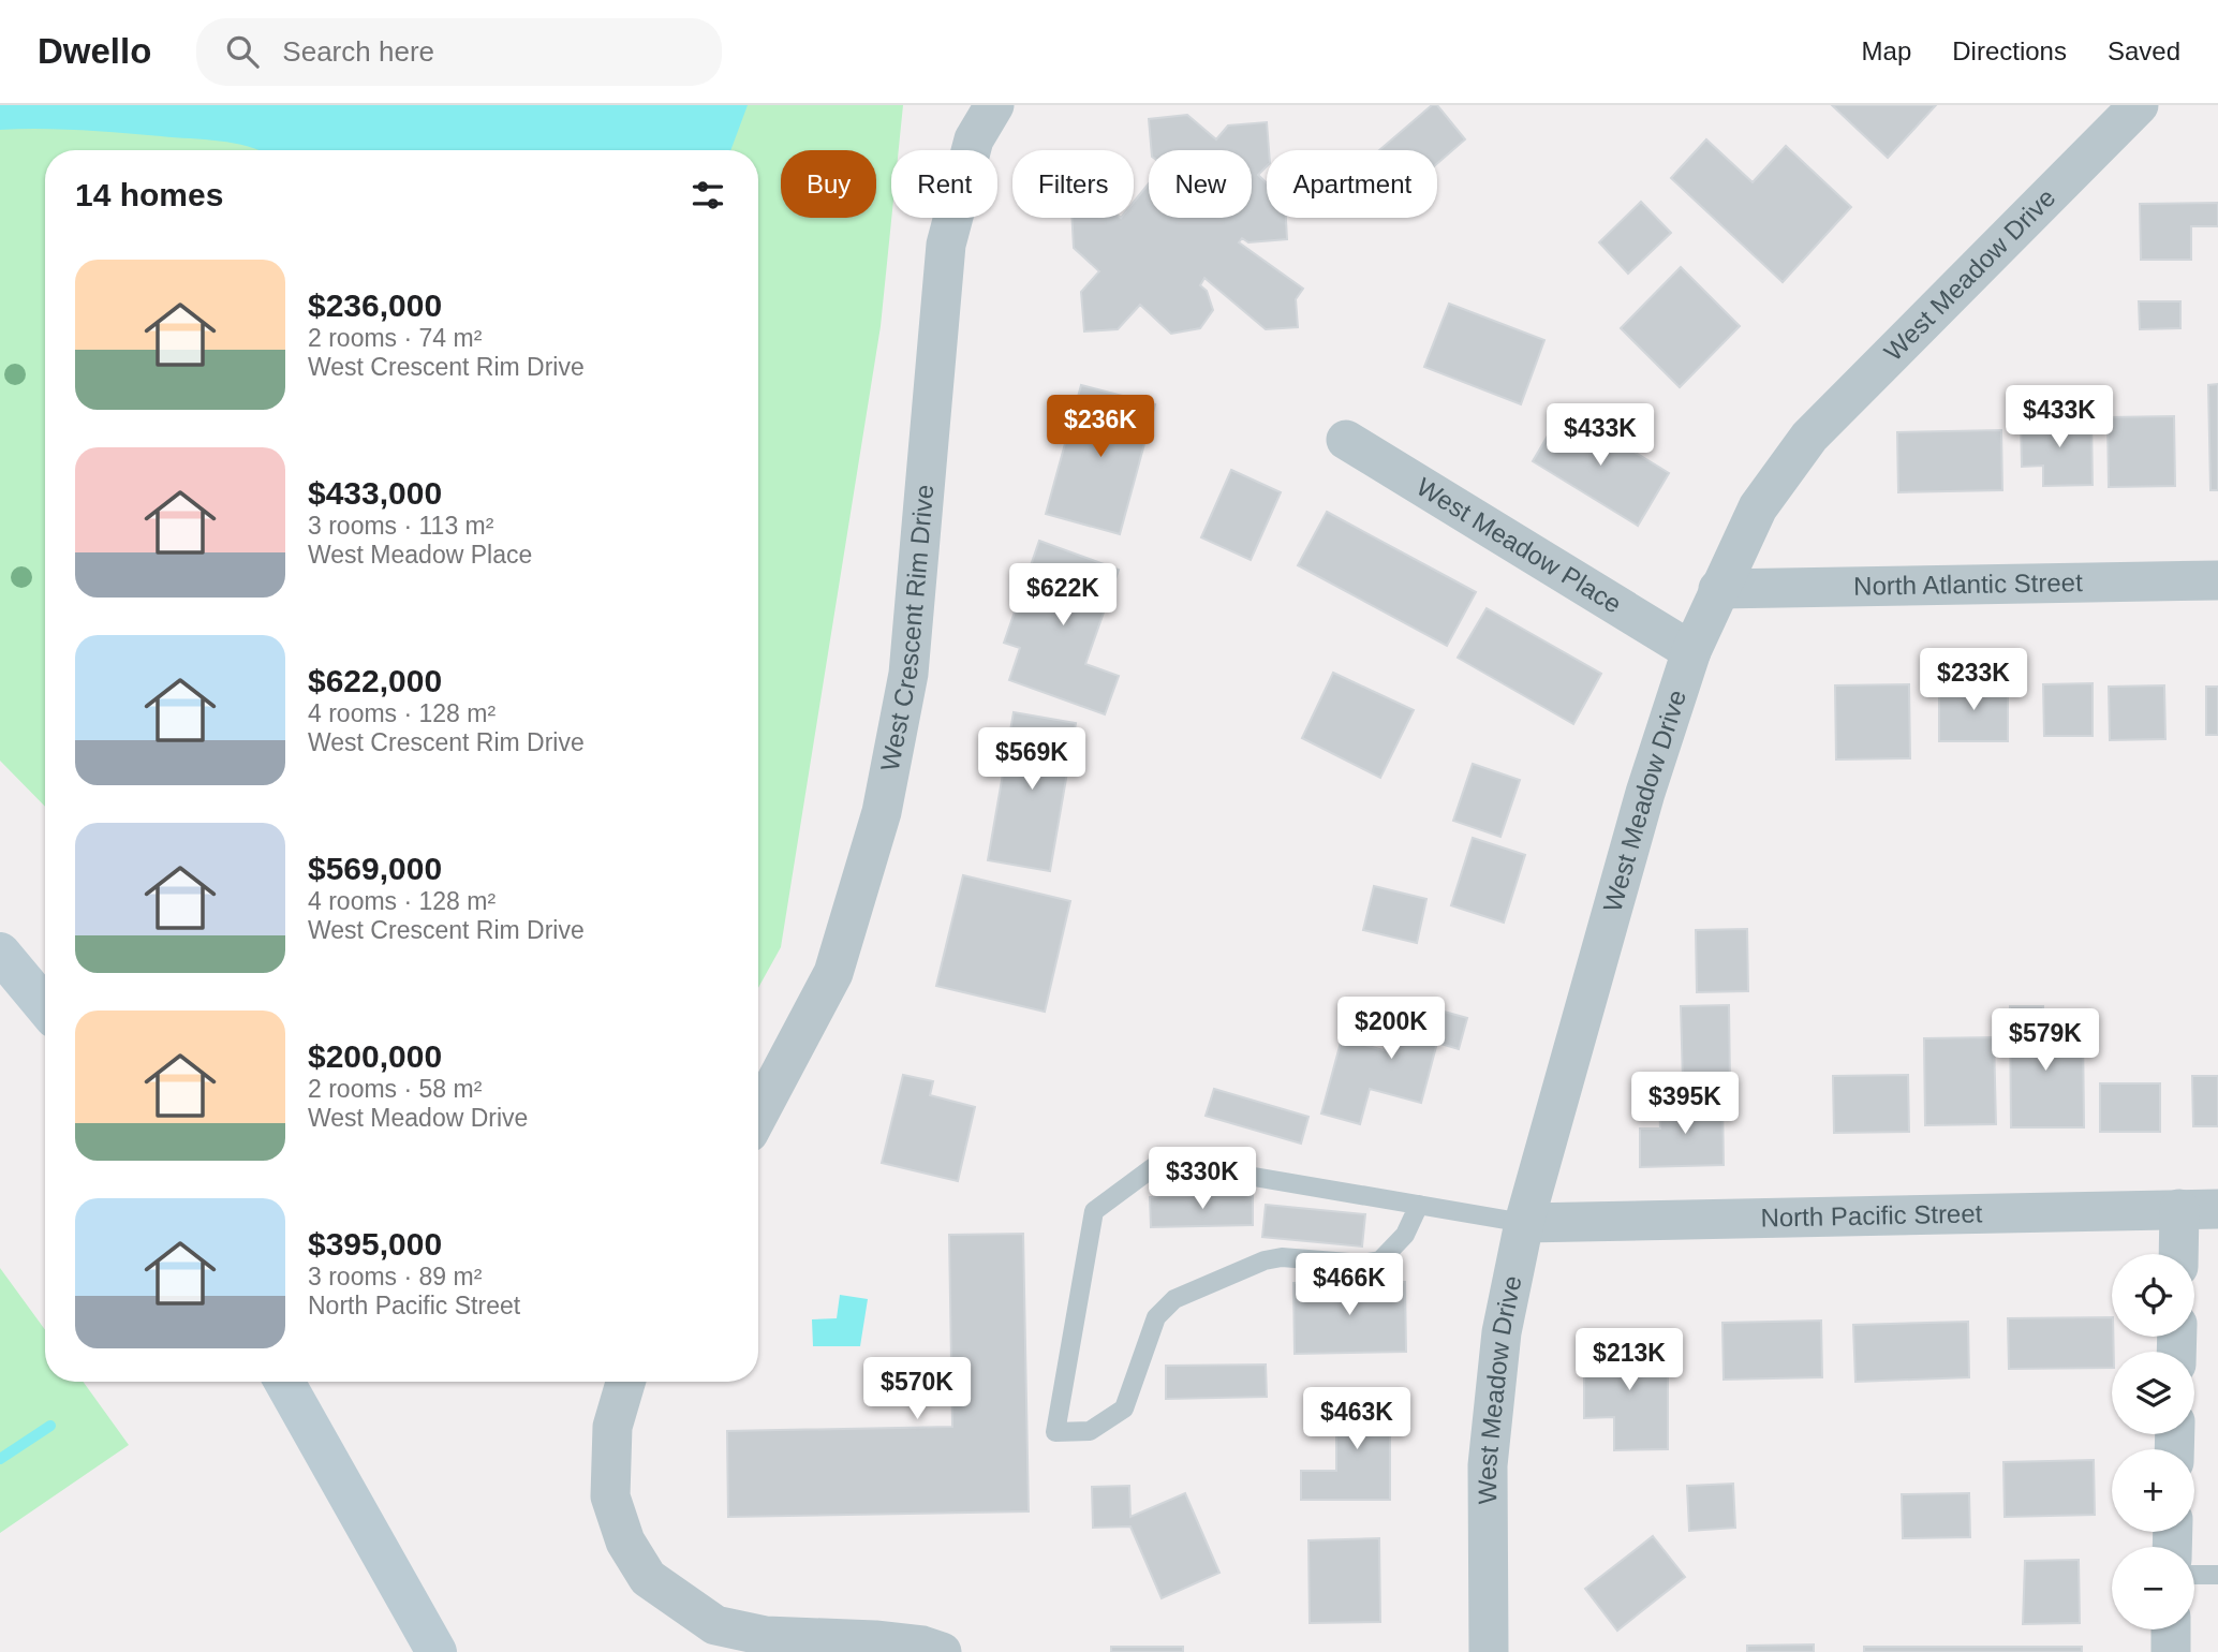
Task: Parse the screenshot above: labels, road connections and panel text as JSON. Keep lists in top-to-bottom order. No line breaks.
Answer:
{"streets":{"street":["West Meadow Drive","West Meadow Place","North Atlantic Street","West Crescent Rim Drive","North Pacific Street"]},"crossings":[["West Meadow Drive","West Meadow Place"],["West Meadow Drive","North Atlantic Street"],["West Meadow Drive","North Pacific Street"]],"page":{"header":"Dwello","search":"Search here","nav":["Map","Directions","Saved"],"chip":["Buy","Rent","Filters","New","Apartment"],"heading":"14 homes","list":[{"name":"$236,000","note":"2 rooms · 74 m² · West Crescent Rim Drive"},{"name":"$433,000","note":"3 rooms · 113 m² · West Meadow Place"},{"name":"$622,000","note":"4 rooms · 128 m² · West Crescent Rim Drive"},{"name":"$569,000","note":"4 rooms · 128 m² · West Crescent Rim Drive"},{"name":"$200,000","note":"2 rooms · 58 m² · West Meadow Drive"},{"name":"$395,000","note":"3 rooms · 89 m² · North Pacific Street"}],"price":["$433K","$236K","$433K","$622K","$233K","$569K","$200K","$579K","$395K","$330K","$466K","$213K","$570K","$463K"],"map_buttons":["+","−"]}}
